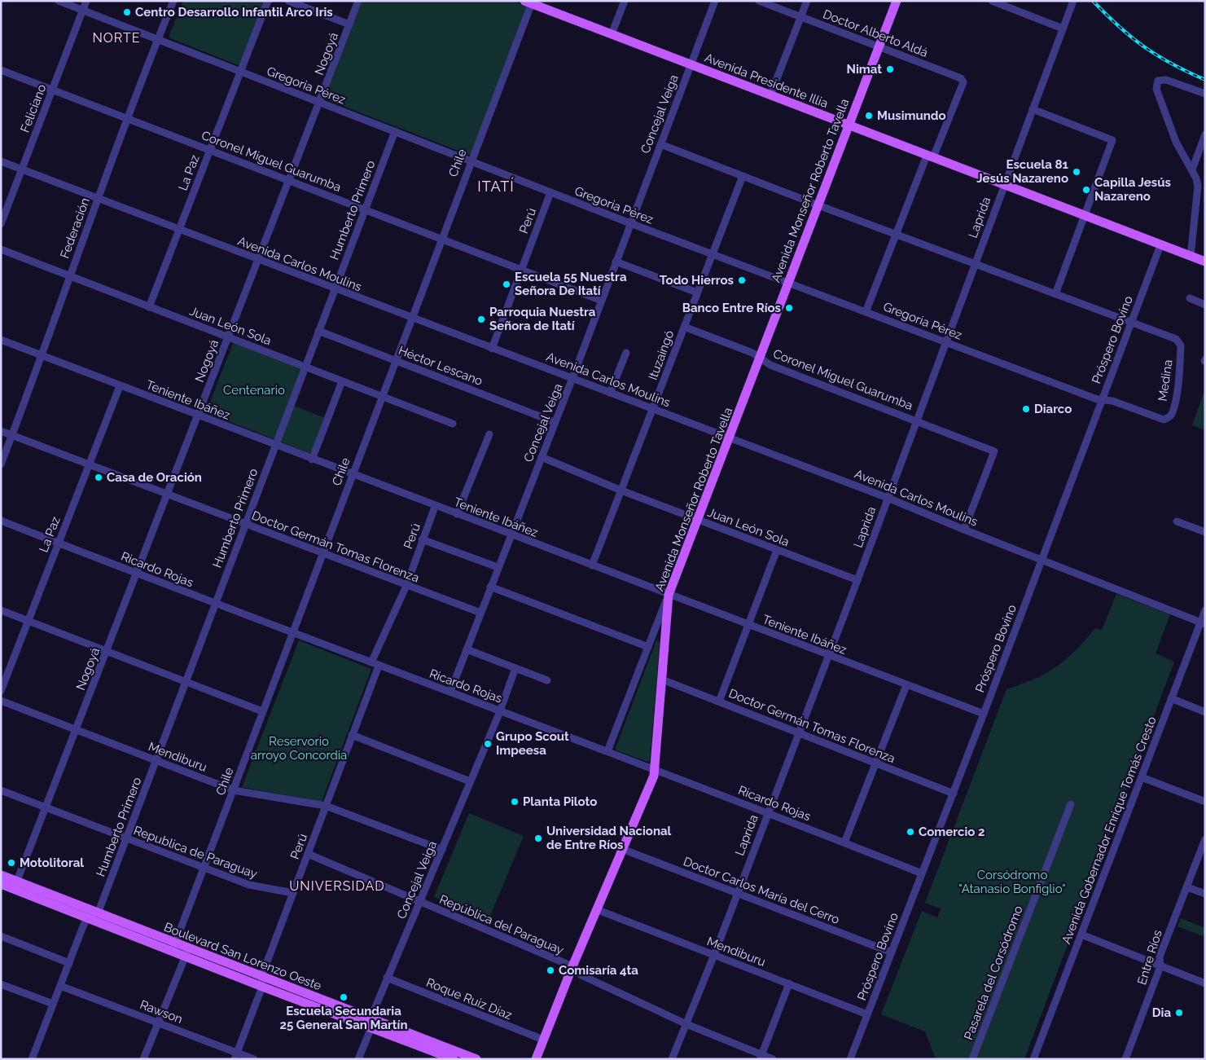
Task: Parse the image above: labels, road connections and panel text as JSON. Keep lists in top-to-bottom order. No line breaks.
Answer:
{"streets":{"main road":["Avenida Presidente Illia","Avenida Monseñor Roberto Tavella","Boulevard San Lorenzo Oeste"],"street":["Doctor Alberto Aldá","Nogoyá","Gregoria Pérez","Feliciano","Concejal Veiga","Coronel Miguel Guarumba","Chile","La Paz","Humberto Primero","Laprida","Perú","Federación","Avenida Carlos Moulins","Juan León Sola","Próspero Bovino","Ituzaingó","Héctor Lescano","Medina","Teniente Ibáñez","Doctor Germán Tomas Florenza","Ricardo Rojas","Mendiburu","Avenida Gobernador Enrique Tomás Cresto","Republica de Paraguay","Doctor Carlos María del Cerro","República del Paraguay","Entre Ríos","Pasarela del Corsódromo","Roque Ruiz Díaz","Rawson"]},"crossings":[["Doctor Alberto Aldá","Avenida Presidente Illia"],["Doctor Alberto Aldá","Avenida Monseñor Roberto Tavella"],["Nogoyá","Gregoria Pérez"],["Nogoyá","Coronel Miguel Guarumba"],["Nogoyá","Avenida Carlos Moulins"],["Nogoyá","Juan León Sola"],["Nogoyá","Teniente Ibáñez"],["Nogoyá","Doctor Germán Tomas Florenza"],["Nogoyá","Ricardo Rojas"],["Nogoyá","Mendiburu"],["Nogoyá","Republica de Paraguay"],["Nogoyá","Boulevard San Lorenzo Oeste"],["Avenida Presidente Illia","Concejal Veiga"],["Avenida Presidente Illia","Chile"],["Avenida Presidente Illia","Avenida Monseñor Roberto Tavella"],["Avenida Presidente Illia","Laprida"],["Avenida Presidente Illia","Próspero Bovino"],["Gregoria Pérez","Feliciano"],["Gregoria Pérez","Concejal Veiga"],["Gregoria Pérez","Chile"],["Gregoria Pérez","La Paz"],["Gregoria Pérez","Avenida Monseñor Roberto Tavella"],["Gregoria Pérez","Humberto Primero"],["Gregoria Pérez","Laprida"],["Gregoria Pérez","Perú"],["Gregoria Pérez","Federación"],["Gregoria Pérez","Próspero Bovino"],["Gregoria Pérez","Ituzaingó"],["Gregoria Pérez","Medina"],["Feliciano","Coronel Miguel Guarumba"],["Feliciano","Avenida Carlos Moulins"],["Concejal Veiga","Coronel Miguel Guarumba"],["Concejal Veiga","Avenida Carlos Moulins"],["Concejal Veiga","Juan León Sola"],["Concejal Veiga","Héctor Lescano"],["Concejal Veiga","Teniente Ibáñez"],["Concejal Veiga","Doctor Germán Tomas Florenza"],["Concejal Veiga","Ricardo Rojas"],["Concejal Veiga","Mendiburu"],["Concejal Veiga","República del Paraguay"],["Concejal Veiga","Boulevard San Lorenzo Oeste"],["Concejal Veiga","Roque Ruiz Díaz"],["Coronel Miguel Guarumba","Chile"],["Coronel Miguel Guarumba","La Paz"],["Coronel Miguel Guarumba","Avenida Monseñor Roberto Tavella"],["Coronel Miguel Guarumba","Humberto Primero"],["Coronel Miguel Guarumba","Laprida"],["Coronel Miguel Guarumba","Perú"],["Coronel Miguel Guarumba","Federación"],["Coronel Miguel Guarumba","Avenida Carlos Moulins"],["Coronel Miguel Guarumba","Ituzaingó"],["Chile","Avenida Carlos Moulins"],["Chile","Juan León Sola"],["Chile","Héctor Lescano"],["Chile","Teniente Ibáñez"],["Chile","Doctor Germán Tomas Florenza"],["Chile","Ricardo Rojas"],["Chile","Mendiburu"],["Chile","Republica de Paraguay"],["Chile","Boulevard San Lorenzo Oeste"],["La Paz","Avenida Carlos Moulins"],["La Paz","Juan León Sola"],["La Paz","Teniente Ibáñez"],["La Paz","Doctor Germán Tomas Florenza"],["La Paz","Ricardo Rojas"],["Avenida Monseñor Roberto Tavella","Avenida Carlos Moulins"],["Avenida Monseñor Roberto Tavella","Juan León Sola"],["Avenida Monseñor Roberto Tavella","Teniente Ibáñez"],["Avenida Monseñor Roberto Tavella","Doctor Germán Tomas Florenza"],["Avenida Monseñor Roberto Tavella","Ricardo Rojas"],["Avenida Monseñor Roberto Tavella","Mendiburu"],["Avenida Monseñor Roberto Tavella","Doctor Carlos María del Cerro"],["Avenida Monseñor Roberto Tavella","República del Paraguay"],["Avenida Monseñor Roberto Tavella","Roque Ruiz Díaz"],["Humberto Primero","Avenida Carlos Moulins"],["Humberto Primero","Juan León Sola"],["Humberto Primero","Héctor Lescano"],["Humberto Primero","Teniente Ibáñez"],["Humberto Primero","Doctor Germán Tomas Florenza"],["Humberto Primero","Ricardo Rojas"],["Humberto Primero","Mendiburu"],["Humberto Primero","Republica de Paraguay"],["Humberto Primero","Boulevard San Lorenzo Oeste"],["Laprida","Avenida Carlos Moulins"],["Laprida","Juan León Sola"],["Laprida","Teniente Ibáñez"],["Laprida","Doctor Germán Tomas Florenza"],["Laprida","Ricardo Rojas"],["Laprida","Mendiburu"],["Laprida","Doctor Carlos María del Cerro"],["Laprida","República del Paraguay"],["Perú","Avenida Carlos Moulins"],["Perú","Teniente Ibáñez"],["Perú","Doctor Germán Tomas Florenza"],["Perú","Ricardo Rojas"],["Perú","Mendiburu"],["Perú","Republica de Paraguay"],["Perú","República del Paraguay"],["Perú","Boulevard San Lorenzo Oeste"],["Perú","Rawson"],["Federación","Avenida Carlos Moulins"],["Federación","Juan León Sola"],["Federación","Teniente Ibáñez"],["Federación","Doctor Germán Tomas Florenza"],["Avenida Carlos Moulins","Próspero Bovino"],["Avenida Carlos Moulins","Ituzaingó"],["Avenida Carlos Moulins","Avenida Gobernador Enrique Tomás Cresto"],["Juan León Sola","Ituzaingó"],["Próspero Bovino","Medina"],["Próspero Bovino","Teniente Ibáñez"],["Próspero Bovino","Doctor Germán Tomas Florenza"],["Próspero Bovino","Ricardo Rojas"],["Próspero Bovino","Mendiburu"],["Próspero Bovino","Doctor Carlos María del Cerro"],["Ituzaingó","Teniente Ibáñez"]],"districts":["NORTE","ITATÍ","UNIVERSIDAD"],"parks":["Centenario","Reservorio arroyo Concordia","Corsódromo \"Atanasio Bonfiglio\""],"places":["Centro Desarrollo Infantil Arco Iris","Nimat","Musimundo","Escuela 81 Jesús Nazareno","Capilla Jesús Nazareno","Todo Hierros","Escuela 55 Nuestra Señora De Itatí","Banco Entre Ríos","Parroquia Nuestra Señora de Itatí","Diarco","Casa de Oración","Grupo Scout Impeesa","Planta Piloto","Comercio 2","Universidad Nacional de Entre Ríos","Motolitoral","Comisaría 4ta","Escuela Secundaria 25 General San Martín","Dia"]}
